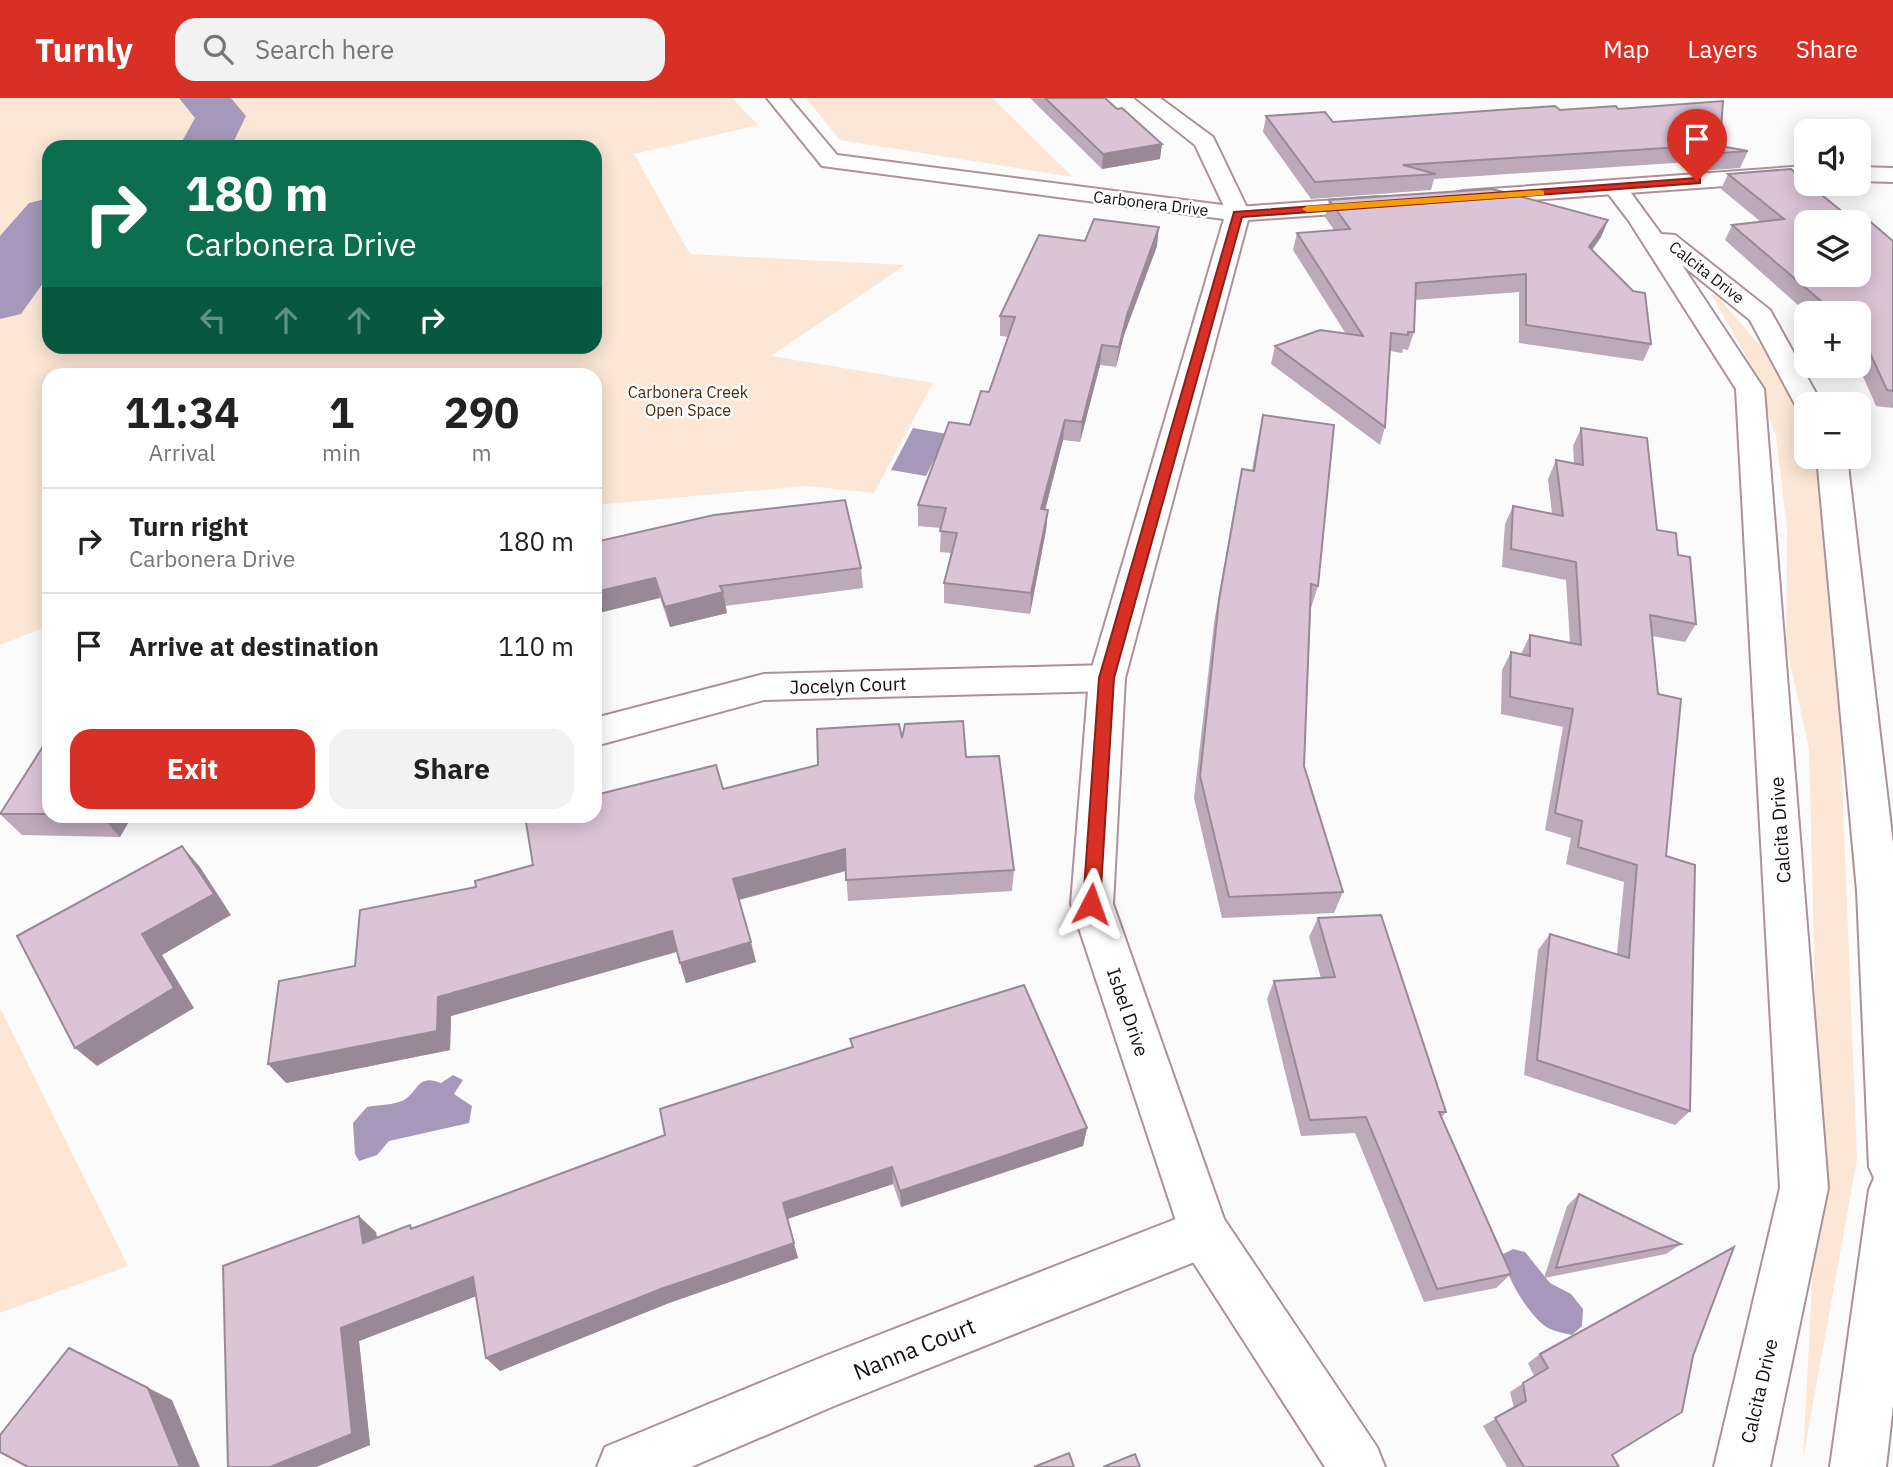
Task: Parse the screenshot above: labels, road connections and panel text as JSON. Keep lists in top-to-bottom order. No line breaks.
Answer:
{"streets":{"street":["Carbonera Drive","Calcita Drive","Jocelyn Court","Isbel Drive","Nanna Court"]},"crossings":[["Carbonera Drive","Isbel Drive"],["Jocelyn Court","Isbel Drive"],["Isbel Drive","Nanna Court"]],"parks":["Carbonera Creek Open Space"],"page":{"header":"Turnly","search":"Search here","nav":["Map","Layers","Share"],"map_buttons":["+","−"],"turn":["180 m","Carbonera Drive"],"eta":["11:34","Arrival","1","min","290","m"],"list":[{"name":"Turn right","note":"Carbonera Drive","value":"180 m"},{"name":"Arrive at destination","value":"110 m"}],"buttons":["Exit","Share"]}}
